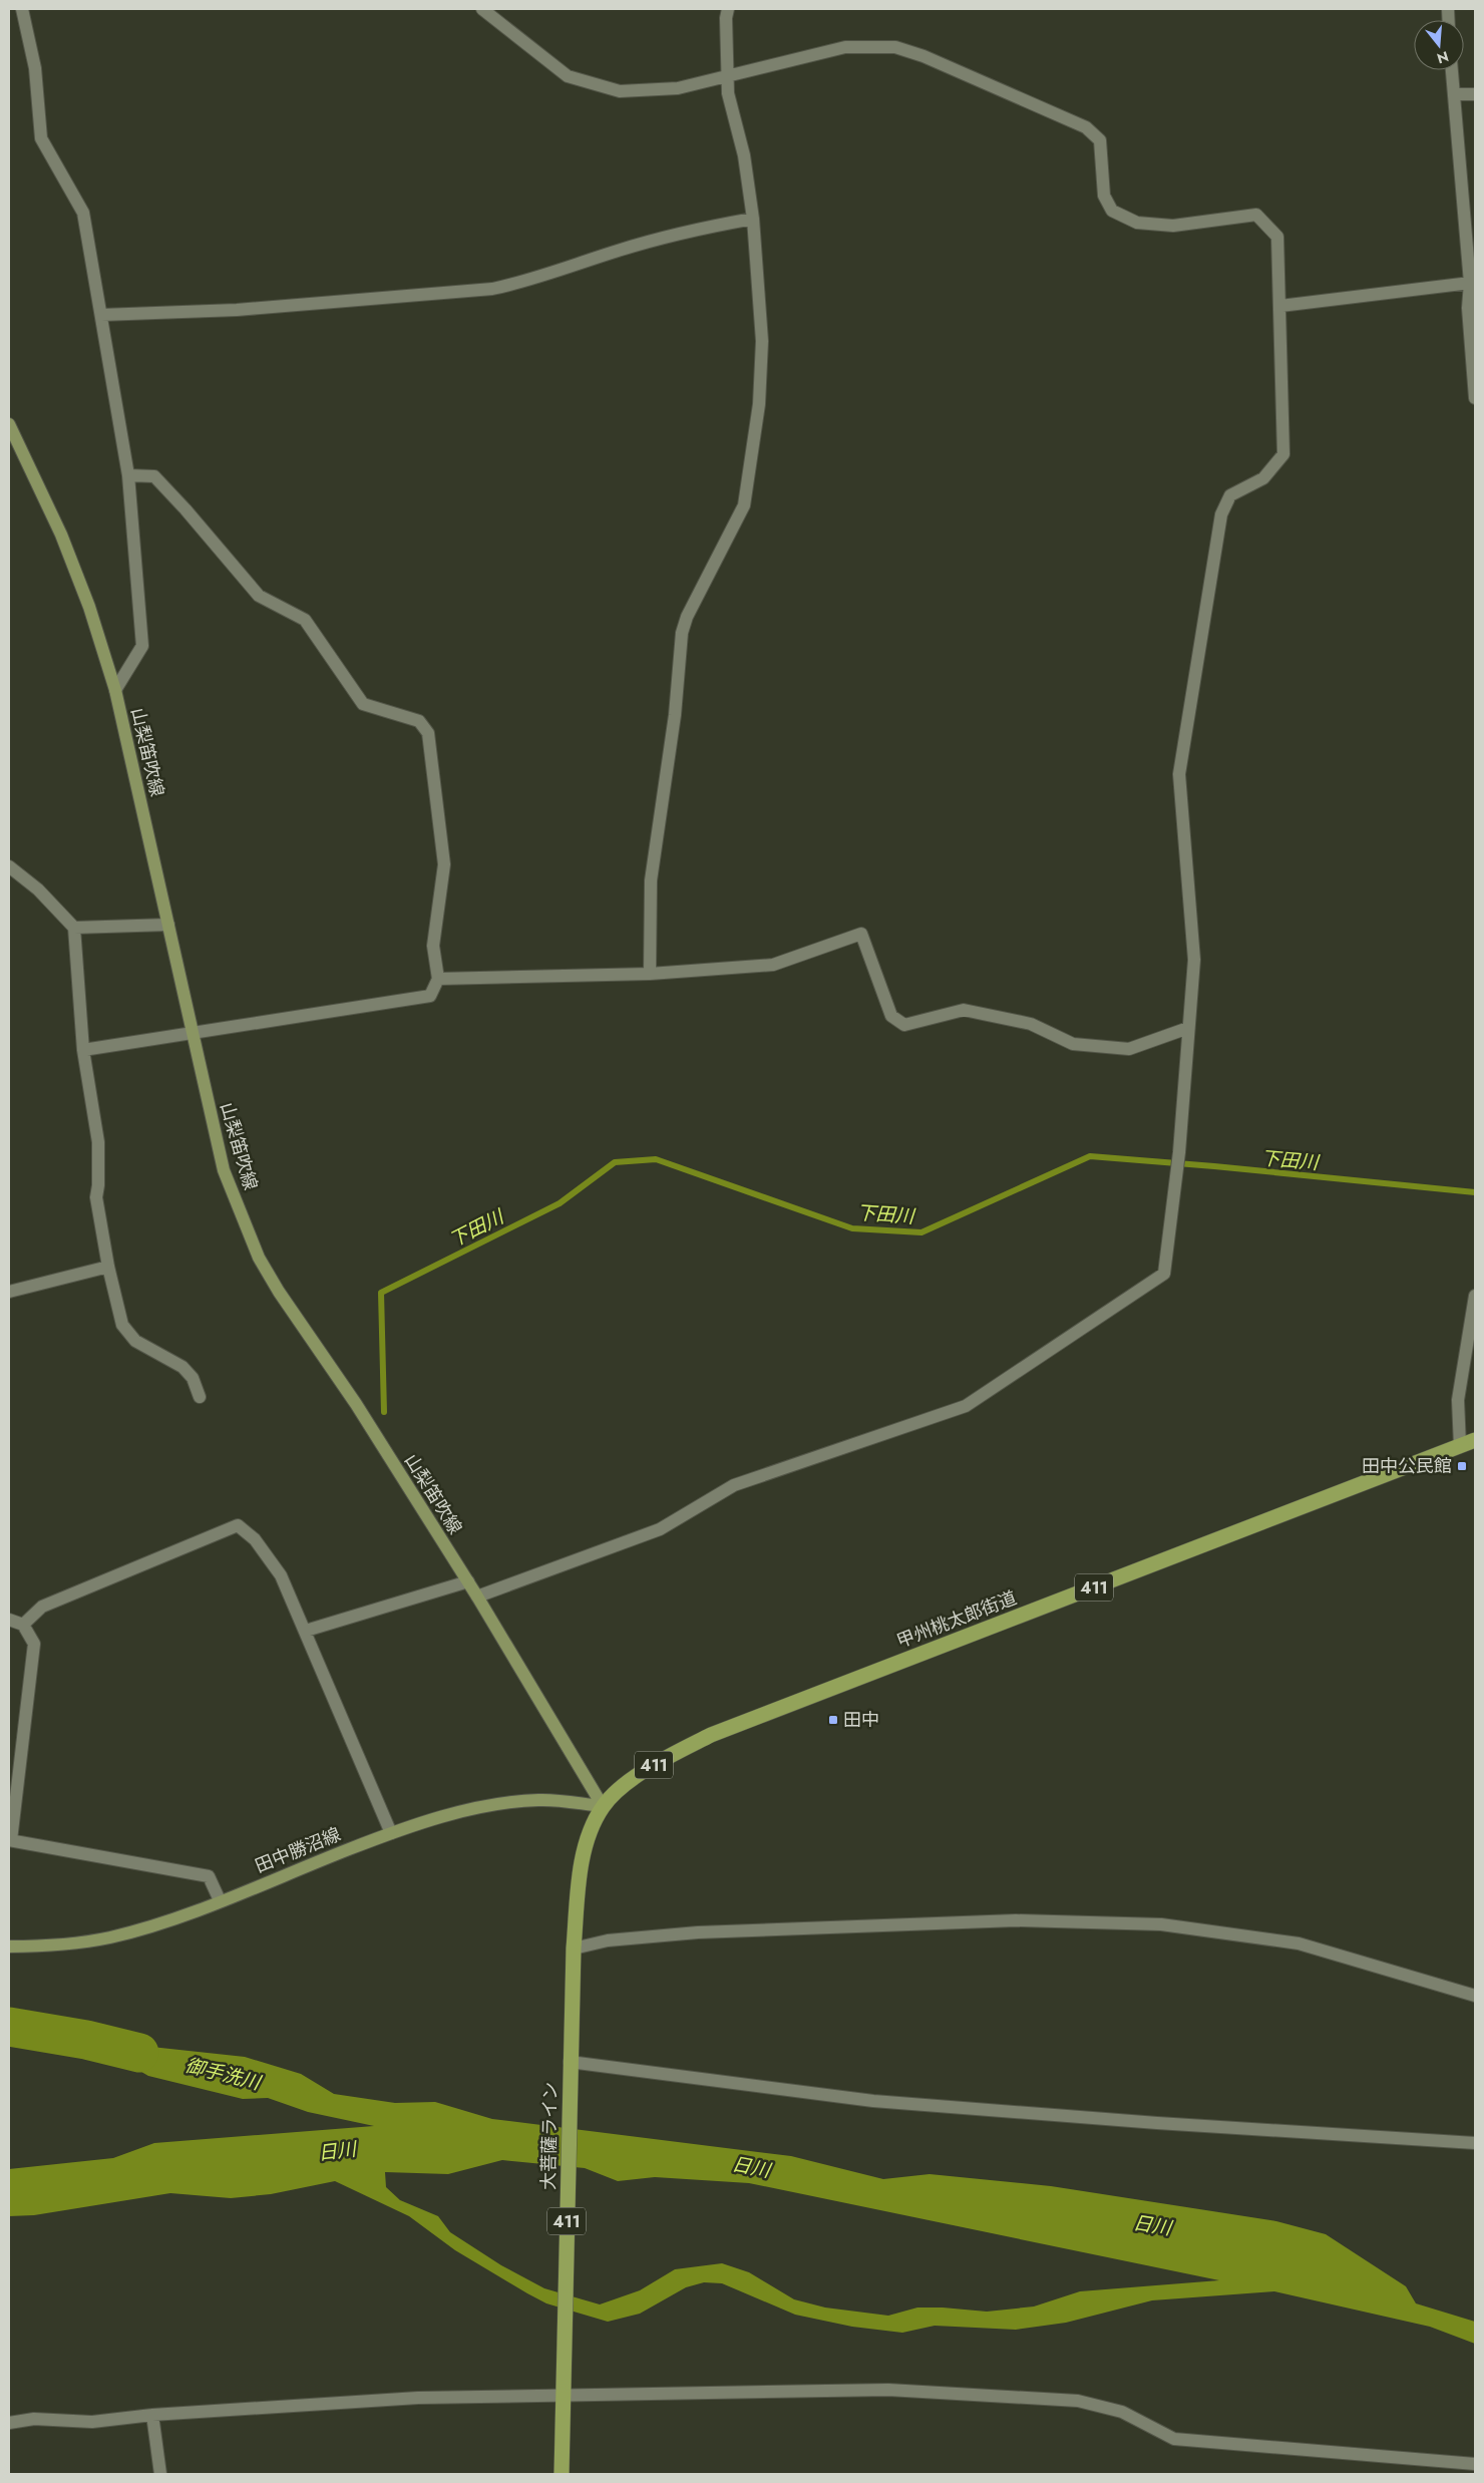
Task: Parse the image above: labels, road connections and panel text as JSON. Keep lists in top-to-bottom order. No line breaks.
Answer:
{"streets":{"highway":["411","甲州桃太郎街道","大菩薩ライン"],"main road":["山梨笛吹線","田中勝沼線"]},"crossings":[["山梨笛吹線","甲州桃太郎街道"],["山梨笛吹線","田中勝沼線"],["甲州桃太郎街道","田中勝沼線"],["甲州桃太郎街道","大菩薩ライン"]],"water":["下田川","御手洗川","日川"],"places":{"transit":["田中公民館","田中"]},"north":"bottom"}
